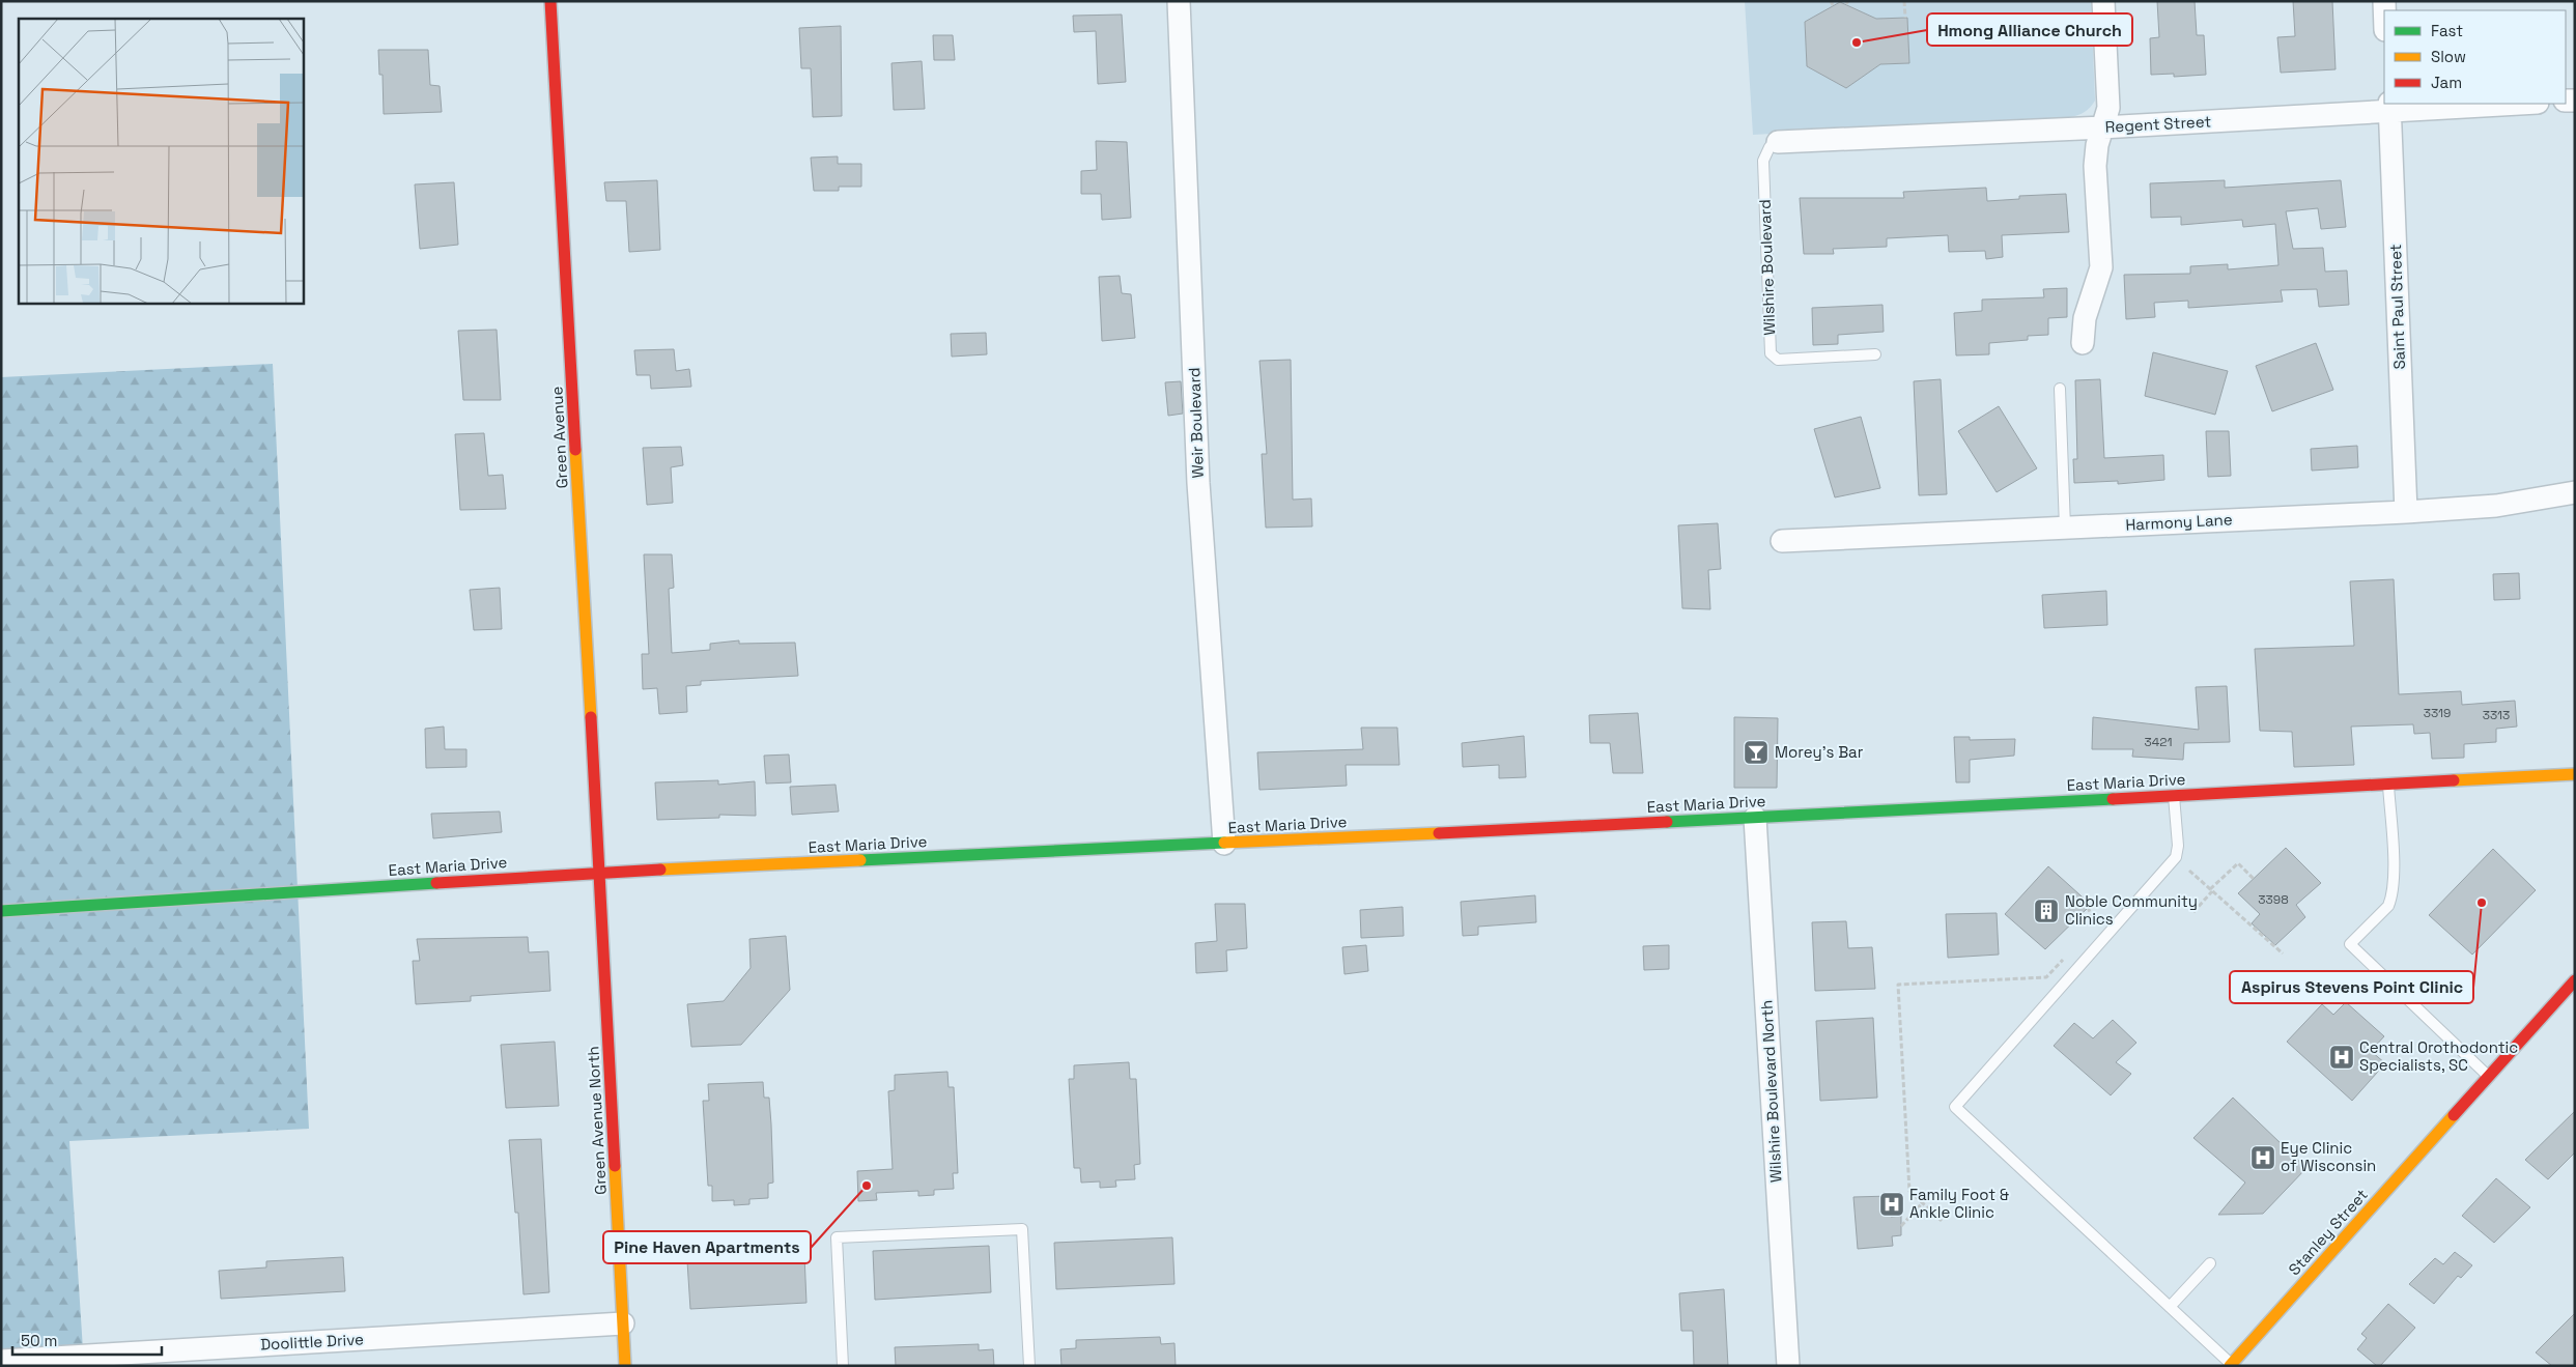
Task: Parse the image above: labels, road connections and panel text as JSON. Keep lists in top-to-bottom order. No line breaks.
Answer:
{"streets":{"street":["Regent Street","Saint Paul Street","Weir Boulevard","Green Avenue","Harmony Lane","East Maria Drive","Wilshire Boulevard North","Green Avenue North","Stanley Street","Doolittle Drive"],"lane":["Wilshire Boulevard"]},"crossings":[["Regent Street","Wilshire Boulevard"],["Regent Street","Saint Paul Street"],["Saint Paul Street","Harmony Lane"],["Weir Boulevard","East Maria Drive"],["Green Avenue","East Maria Drive"],["Green Avenue","Green Avenue North"],["East Maria Drive","Wilshire Boulevard North"],["East Maria Drive","Green Avenue North"],["Green Avenue North","Doolittle Drive"]],"places":{"other":["Hmong Alliance Church","Aspirus Stevens Point Clinic","Pine Haven Apartments"],"bar":["Morey's Bar"],"building":["Noble Community Clinics"],"hospital":["Central Orothodontic Specialists, SC","Eye Clinic of Wisconsin","Family Foot & Ankle Clinic"]},"house_numbers":["3319","3313","3421","3398"],"legend":["Fast","Slow","Jam"],"scale_bar":"50 m"}
